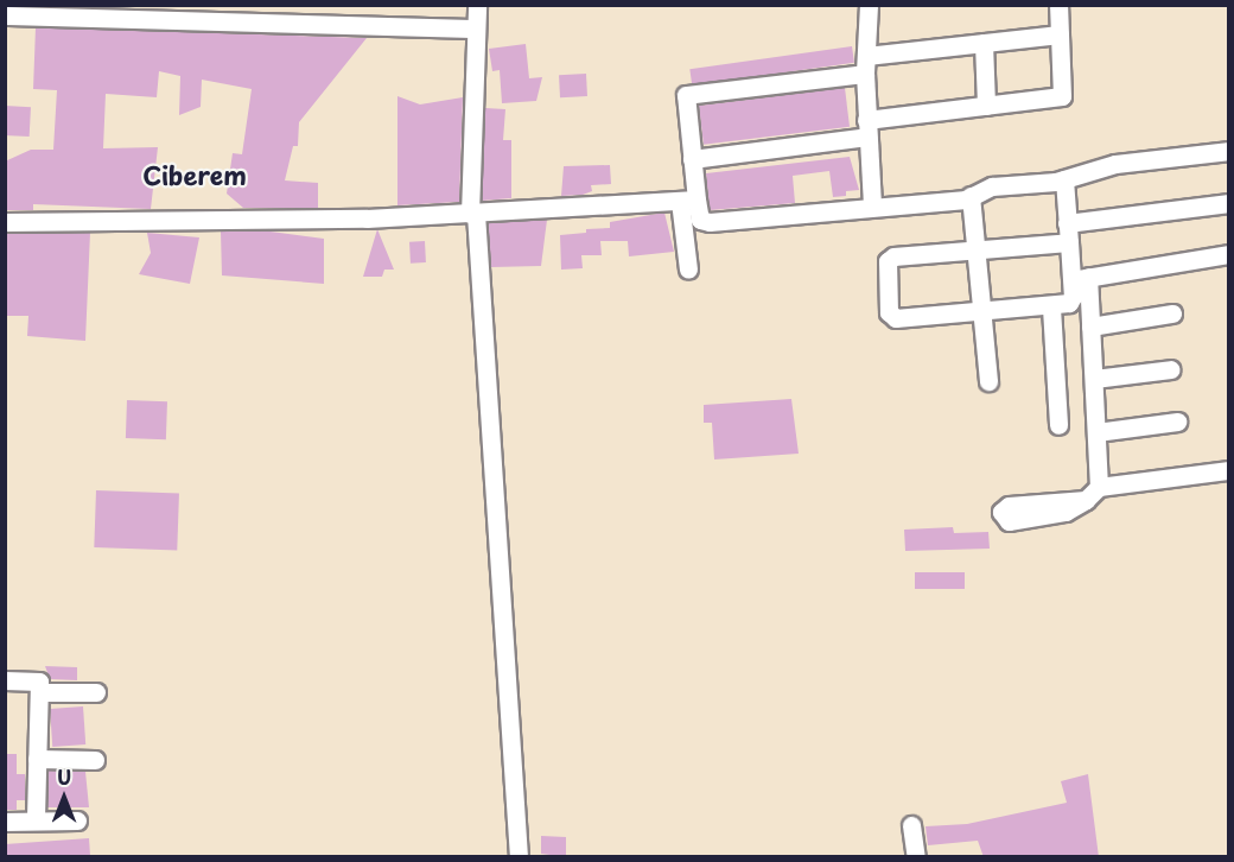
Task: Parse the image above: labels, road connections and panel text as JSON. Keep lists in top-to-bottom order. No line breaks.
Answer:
{"districts":["Ciberem"],"north":"top"}
